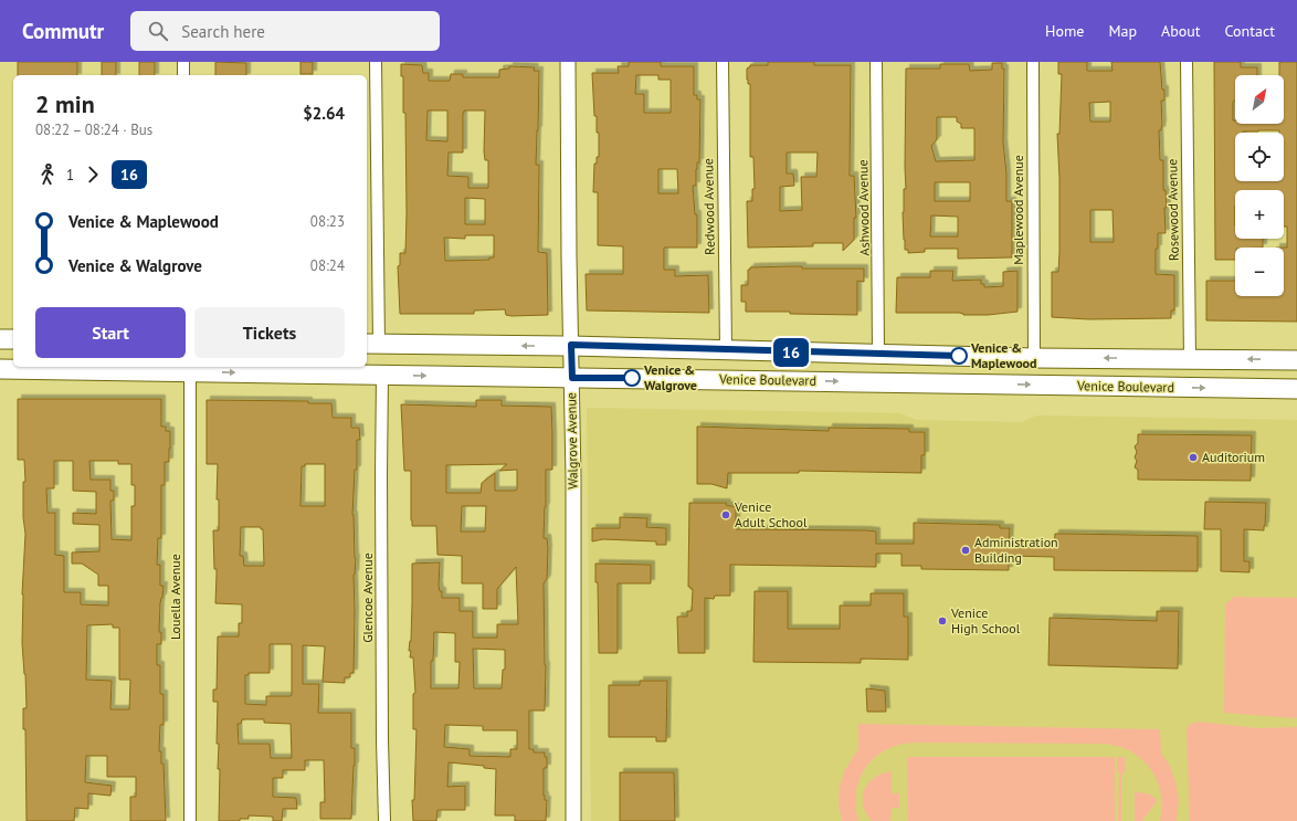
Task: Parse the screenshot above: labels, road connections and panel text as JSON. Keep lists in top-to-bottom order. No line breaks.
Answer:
{"streets":{"main road":["Venice Boulevard"],"street":["Redwood Avenue","Ashwood Avenue","Maplewood Avenue","Rosewood Avenue","Walgrove Avenue","Louella Avenue","Glencoe Avenue"]},"crossings":[["Redwood Avenue","Venice Boulevard"],["Ashwood Avenue","Venice Boulevard"],["Maplewood Avenue","Venice Boulevard"],["Rosewood Avenue","Venice Boulevard"],["Venice Boulevard","Walgrove Avenue"],["Venice Boulevard","Louella Avenue"],["Venice Boulevard","Glencoe Avenue"]],"places":["Venice & Maplewood","Venice & Walgrove","Auditorium","Venice Adult School","Administration Building","Venice High School"],"lines":["bus line 16"],"north":"top right","page":{"header":"Commutr","search":"Search here","nav":["Home","Map","About","Contact"],"on_map":"16","map_buttons":["+","−"],"heading":["2 min","08:22 – 08:24 · Bus","$2.64"],"legs":["1","16"],"list":[{"name":"Venice & Maplewood","value":"08:23"},{"name":"Venice & Walgrove","value":"08:24"}],"buttons":["Start","Tickets"]}}
